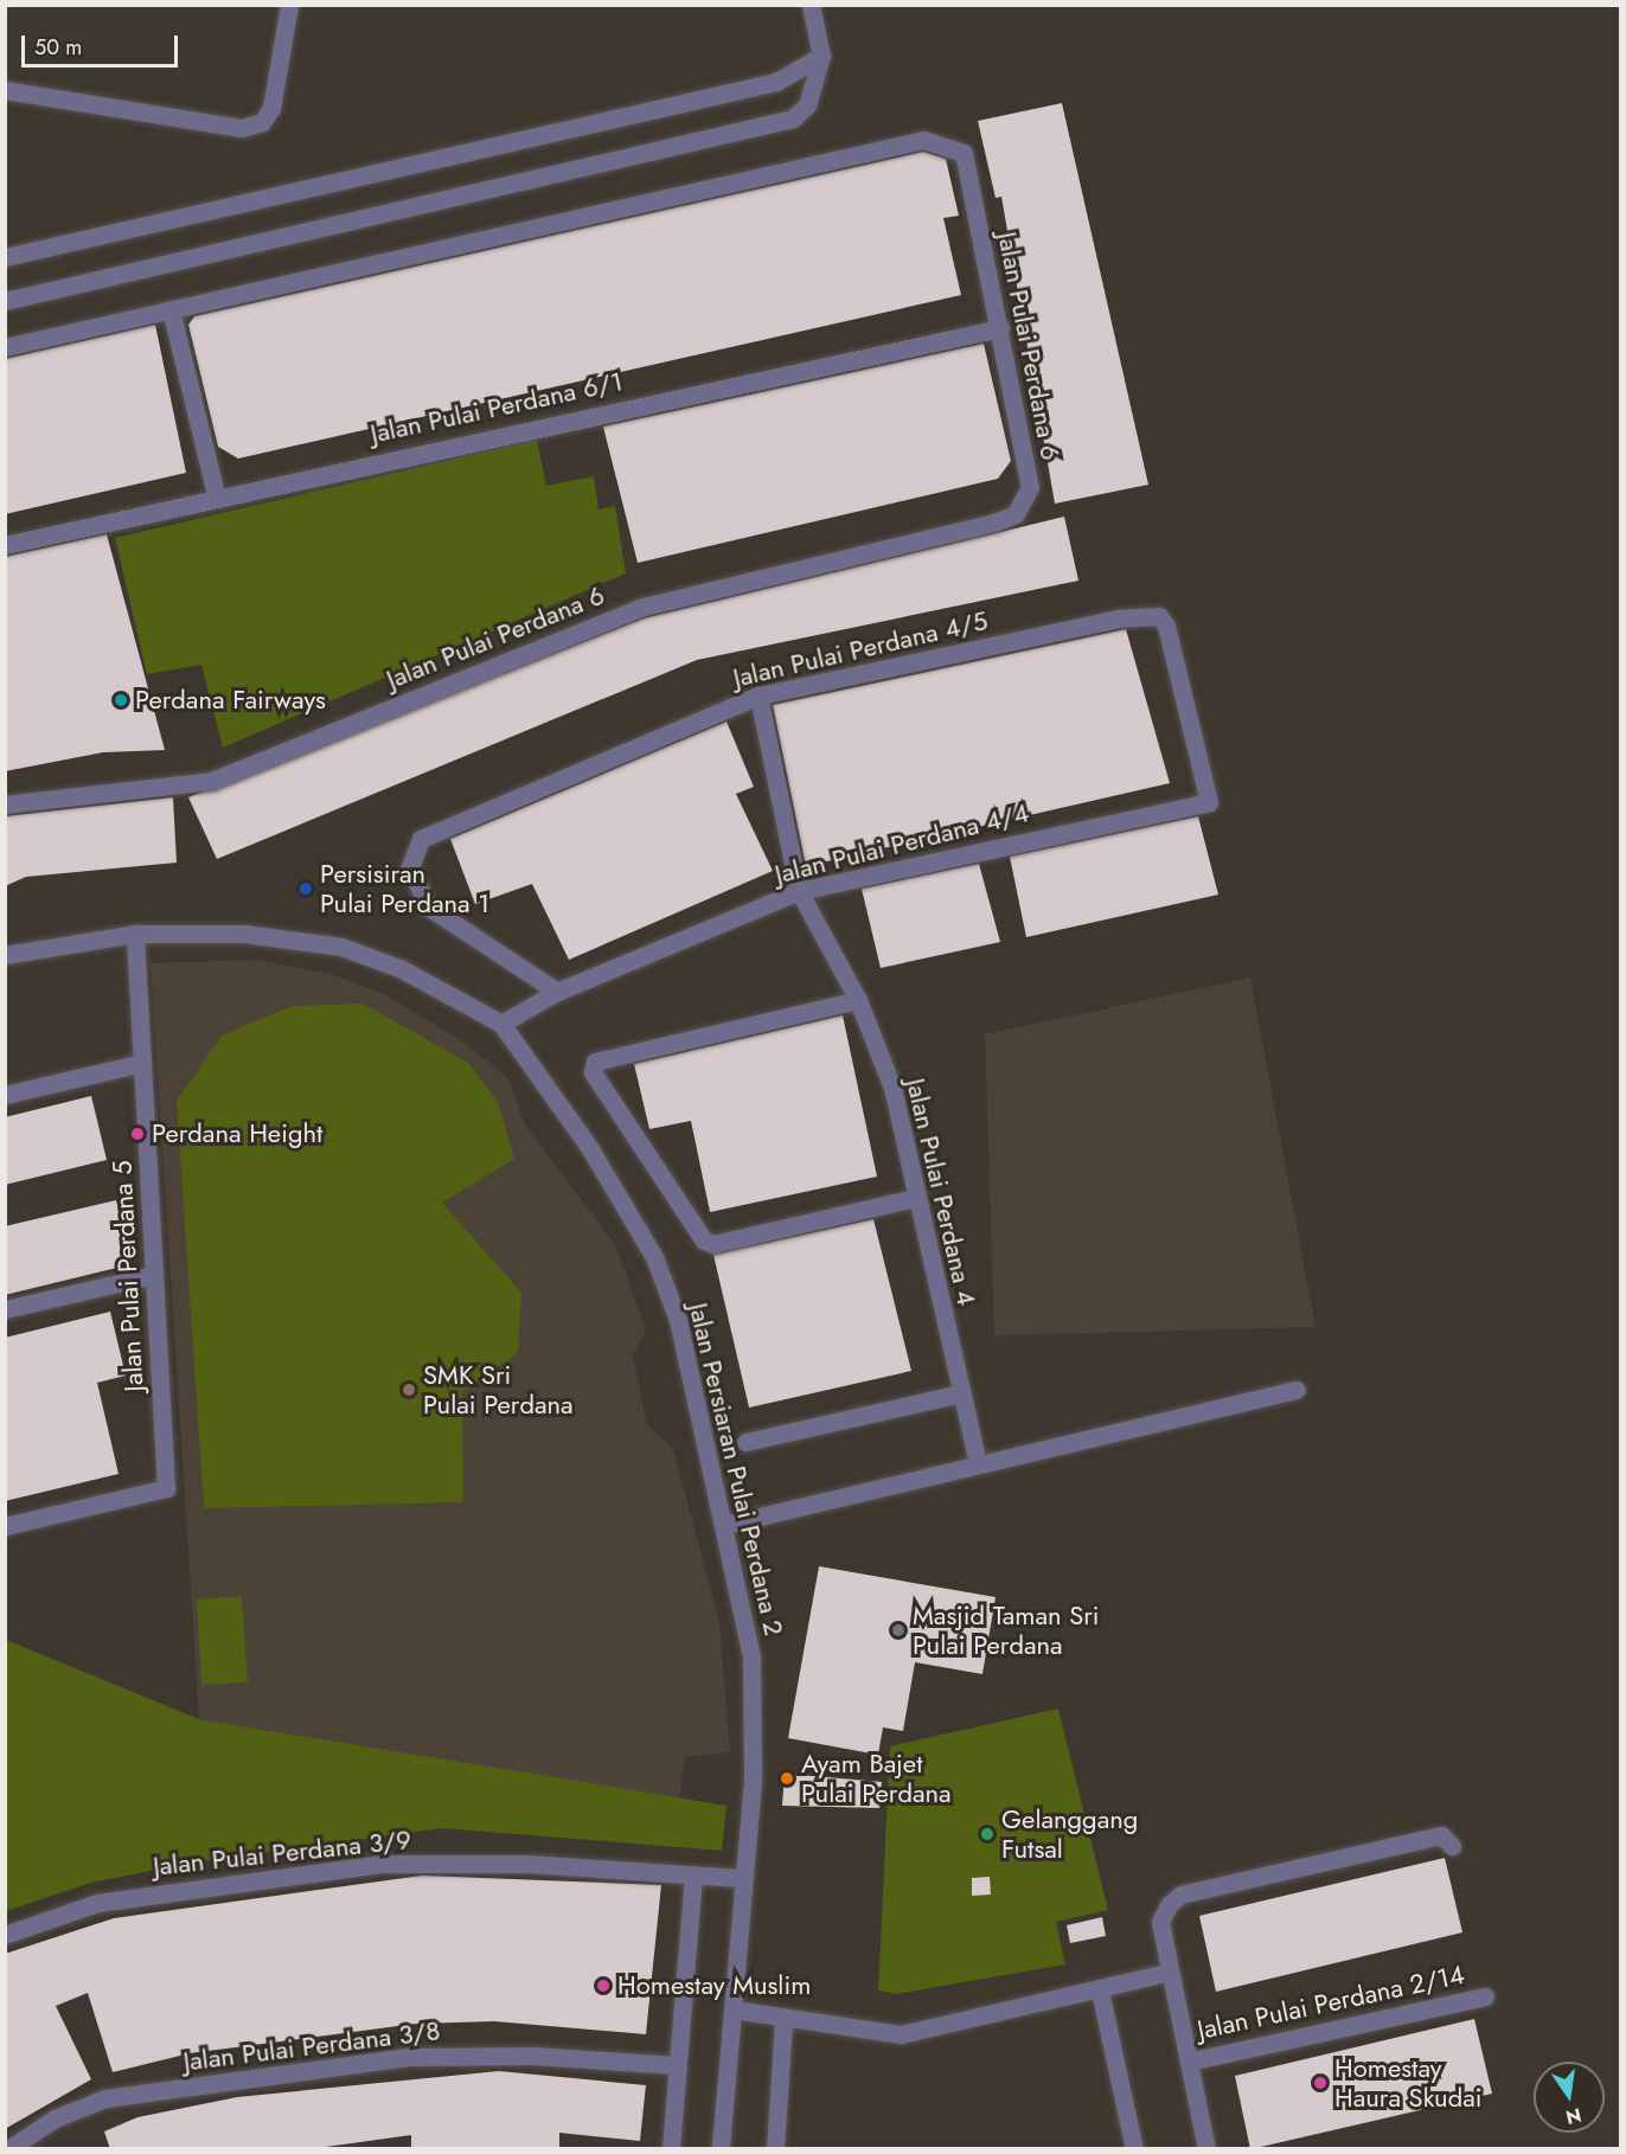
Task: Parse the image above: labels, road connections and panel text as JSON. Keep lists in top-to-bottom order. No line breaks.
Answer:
{"streets":{"street":["Jalan Pulai Perdana 6","Jalan Pulai Perdana 6/1","Jalan Pulai Perdana 4/5","Jalan Pulai Perdana 4/4","Jalan Pulai Perdana 4","Jalan Pulai Perdana 5","Jalan Persiaran Pulai Perdana 2","Jalan Pulai Perdana 3/9","Jalan Pulai Perdana 2/14","Jalan Pulai Perdana 3/8"]},"crossings":[["Jalan Pulai Perdana 6","Jalan Pulai Perdana 6/1"],["Jalan Pulai Perdana 4/5","Jalan Pulai Perdana 4/4"],["Jalan Pulai Perdana 4/5","Jalan Pulai Perdana 4"],["Jalan Pulai Perdana 4/4","Jalan Pulai Perdana 4"],["Jalan Pulai Perdana 4/4","Jalan Persiaran Pulai Perdana 2"],["Jalan Pulai Perdana 5","Jalan Persiaran Pulai Perdana 2"],["Jalan Persiaran Pulai Perdana 2","Jalan Pulai Perdana 3/9"]],"places":["Perdana Fairways","Persisiran Pulai Perdana 1","Perdana Height","SMK Sri Pulai Perdana","Masjid Taman Sri Pulai Perdana","Ayam Bajet Pulai Perdana","Gelanggang Futsal","Homestay Muslim","Homestay Haura Skudai"],"scale_bar":"50 m","north":"bottom"}
